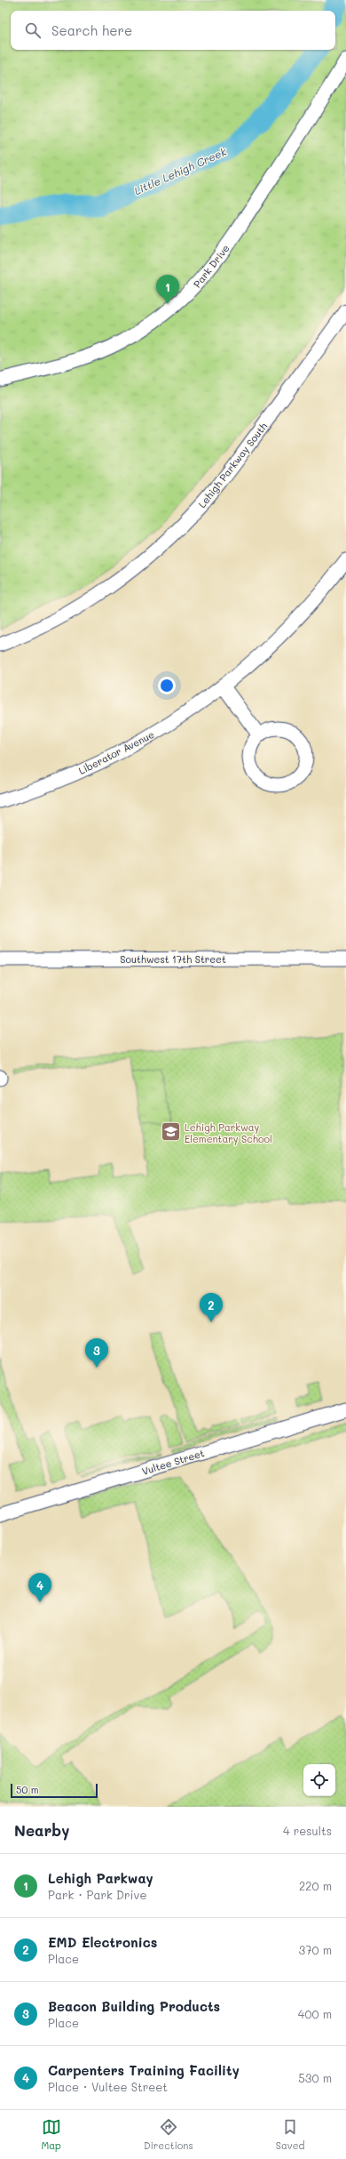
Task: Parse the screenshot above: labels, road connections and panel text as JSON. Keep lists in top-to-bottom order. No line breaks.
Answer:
{"streets":{"street":["Park Drive","Lehigh Parkway South","Liberator Avenue","Southwest 17th Street","Vultee Street"]},"water":["Little Lehigh Creek"],"places":{"school or university":["Lehigh Parkway Elementary School"]},"scale_bar":"50 m","page":{"search":"Search here","pins":["1","2","3","4"],"scale":"50 m","heading":["Nearby","4 results"],"list":[{"mark":"1","name":"Lehigh Parkway","note":"Park · Park Drive","value":"220 m"},{"mark":"2","name":"EMD Electronics","note":"Place","value":"370 m"},{"mark":"3","name":"Beacon Building Products","note":"Place","value":"400 m"},{"mark":"4","name":"Carpenters Training Facility","note":"Place · Vultee Street","value":"530 m"}],"nav":["Map","Directions","Saved"]}}
